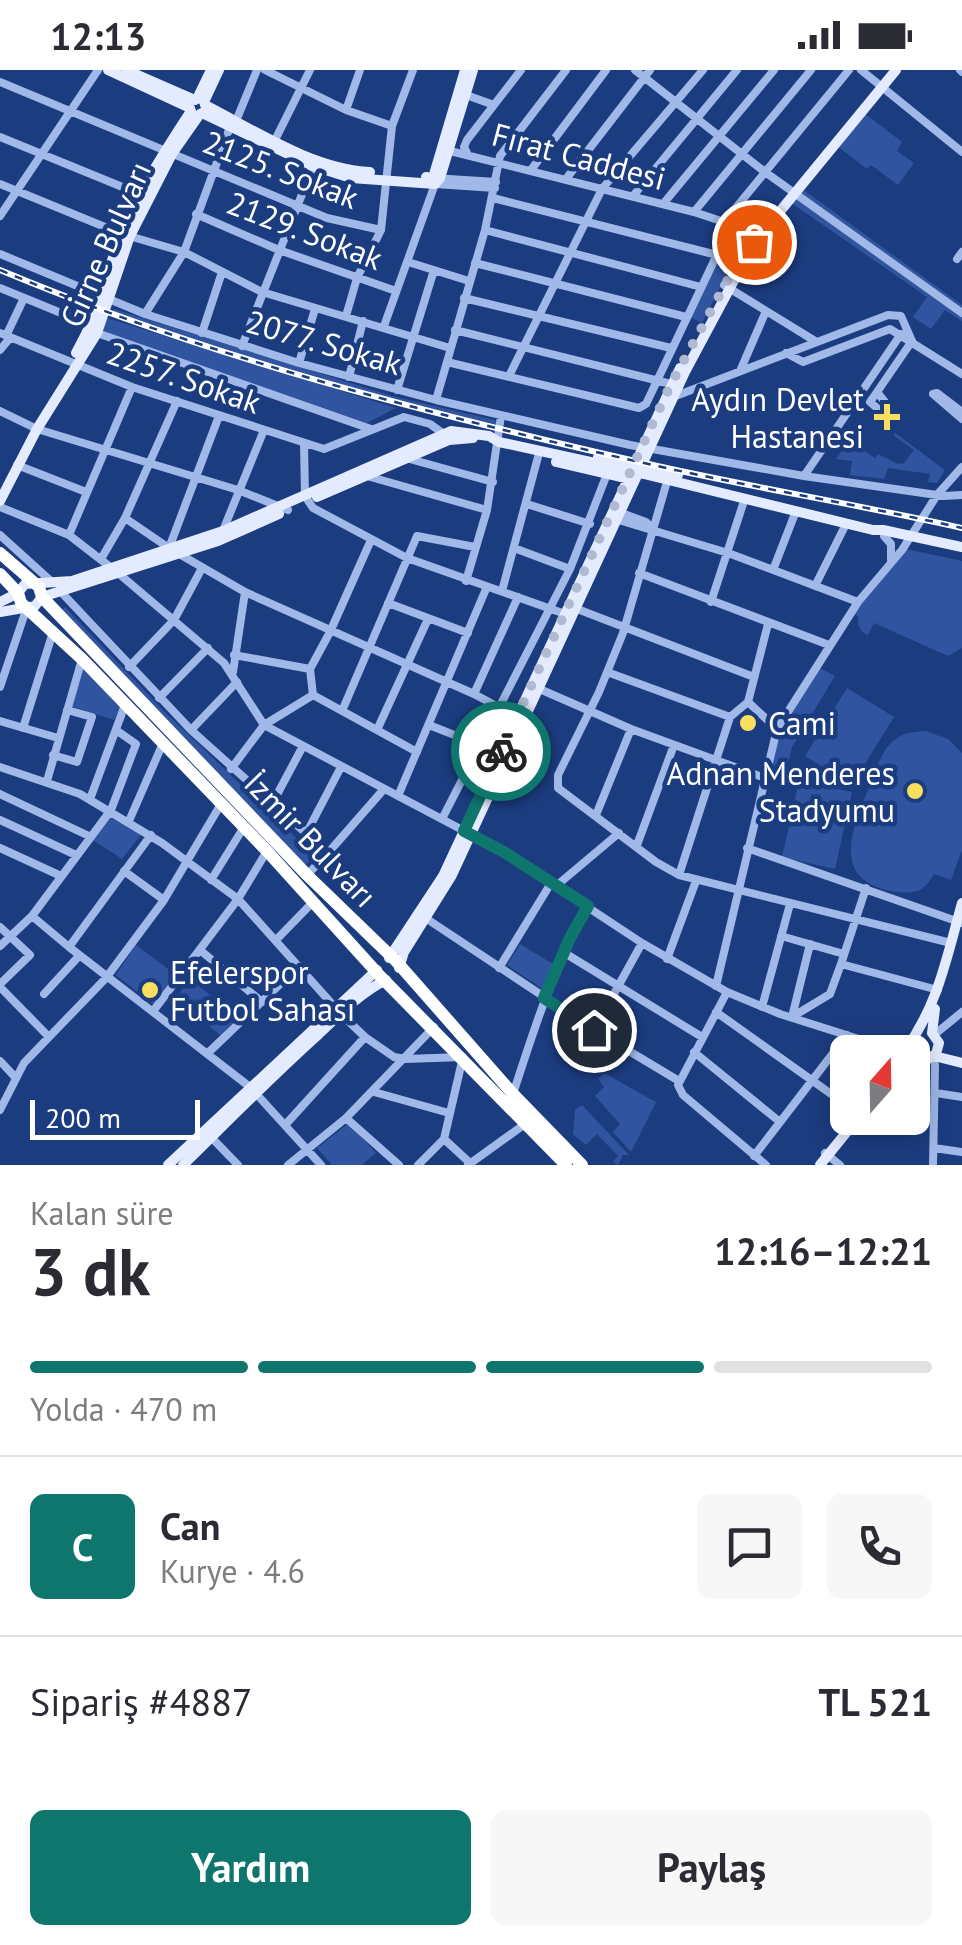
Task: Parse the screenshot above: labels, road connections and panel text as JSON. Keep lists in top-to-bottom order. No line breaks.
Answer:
{"streets":{"highway":["İzmir Bulvarı"],"main road":["Girne Bulvarı"],"street":["Fırat Caddesi","2125. Sokak","2129. Sokak","2077. Sokak","2257. Sokak"]},"crossings":[["2125. Sokak","Girne Bulvarı"],["Girne Bulvarı","2077. Sokak"],["Girne Bulvarı","2257. Sokak"]],"places":{"health":["Aydın Devlet Hastanesi"],"other":["Cami","Adnan Menderes Stadyumu","Efelerspor Futbol Sahası"]},"scale_bar":"200 m","north":"top","page":{"status":"12:13","scale":"200 m","heading":["3 dk","Kalan süre","12:16–12:21"],"panel":["Can","Kurye · 4.6","Sipariş #4887","TL 521"],"bar":"Yolda · 470 m","round":"C","buttons":["Yardım","Paylaş"]}}
